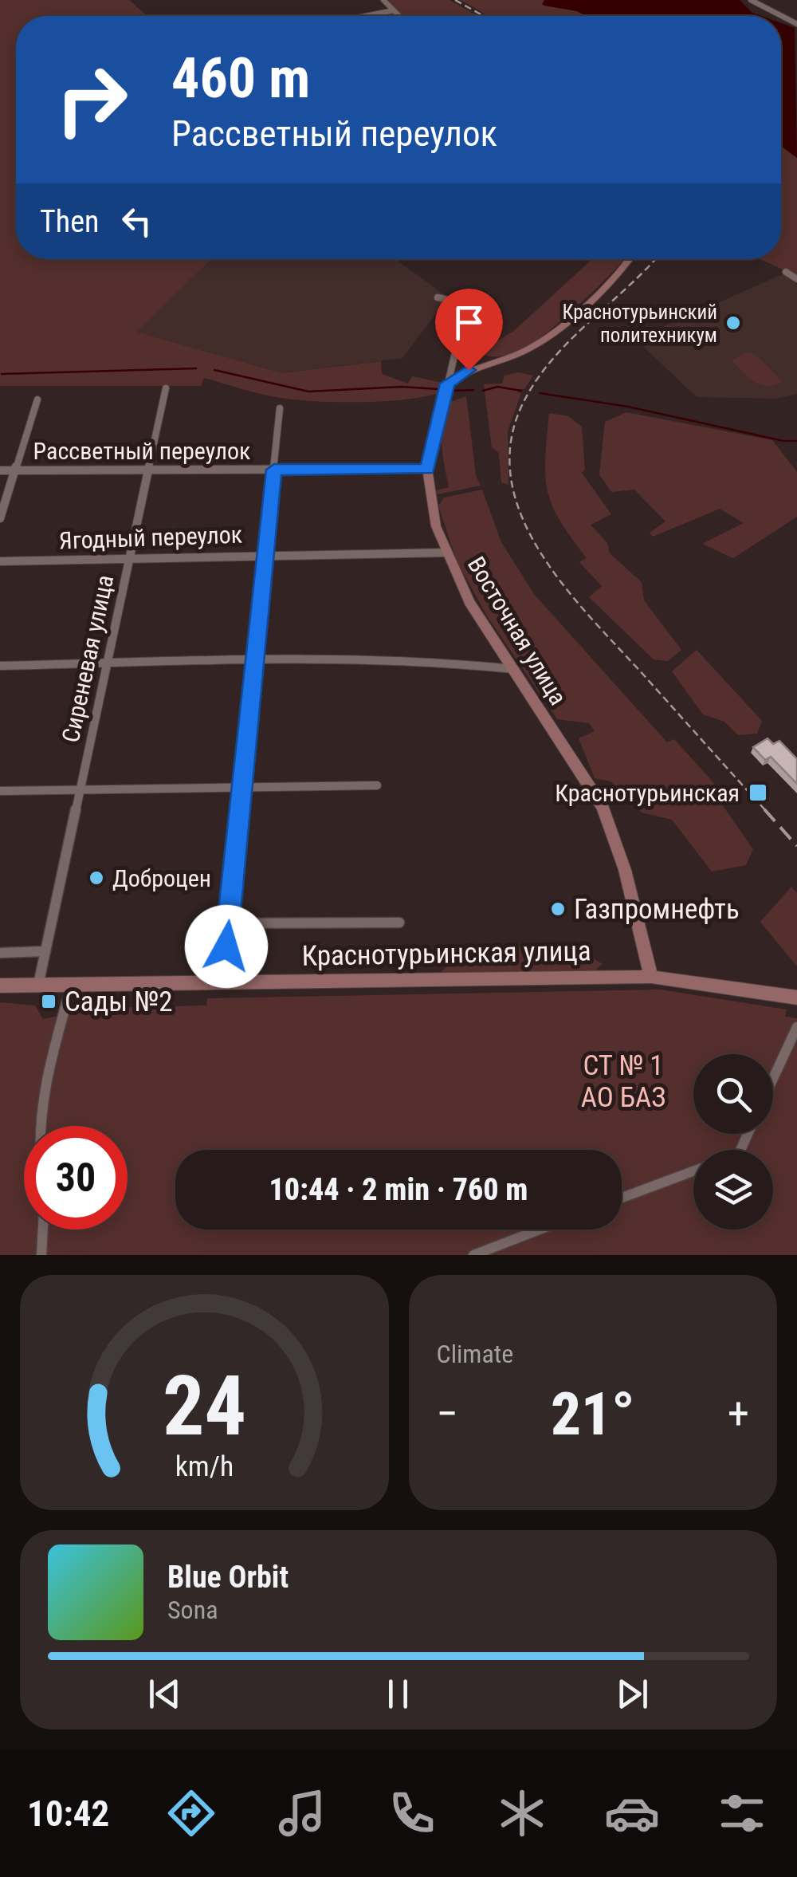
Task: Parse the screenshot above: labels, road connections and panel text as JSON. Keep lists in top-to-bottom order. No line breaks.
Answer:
{"streets":{"street":["Рассветный переулок","Ягодный переулок","Восточная улица","Сиреневая улица","Краснотурьинская улица"]},"crossings":[["Рассветный переулок","Восточная улица"],["Рассветный переулок","Сиреневая улица"],["Ягодный переулок","Восточная улица"],["Ягодный переулок","Сиреневая улица"],["Восточная улица","Краснотурьинская улица"],["Сиреневая улица","Краснотурьинская улица"]],"parks":["СТ № 1 АО БАЗ"],"places":{"other":["Краснотурьинский политехникум","Доброцен","Газпромнефть"],"transit":["Краснотурьинская","Сады №2"]},"page":{"turn":["460 m","Рассветный переулок"],"then":"Then","limit":"30","trip":"10:44 · 2 min · 760 m","tile":"Climate","heat":["−","21°","+"],"song":["Blue Orbit","Sona"],"tabs":"10:42","gauge":["24","km/h"]}}
